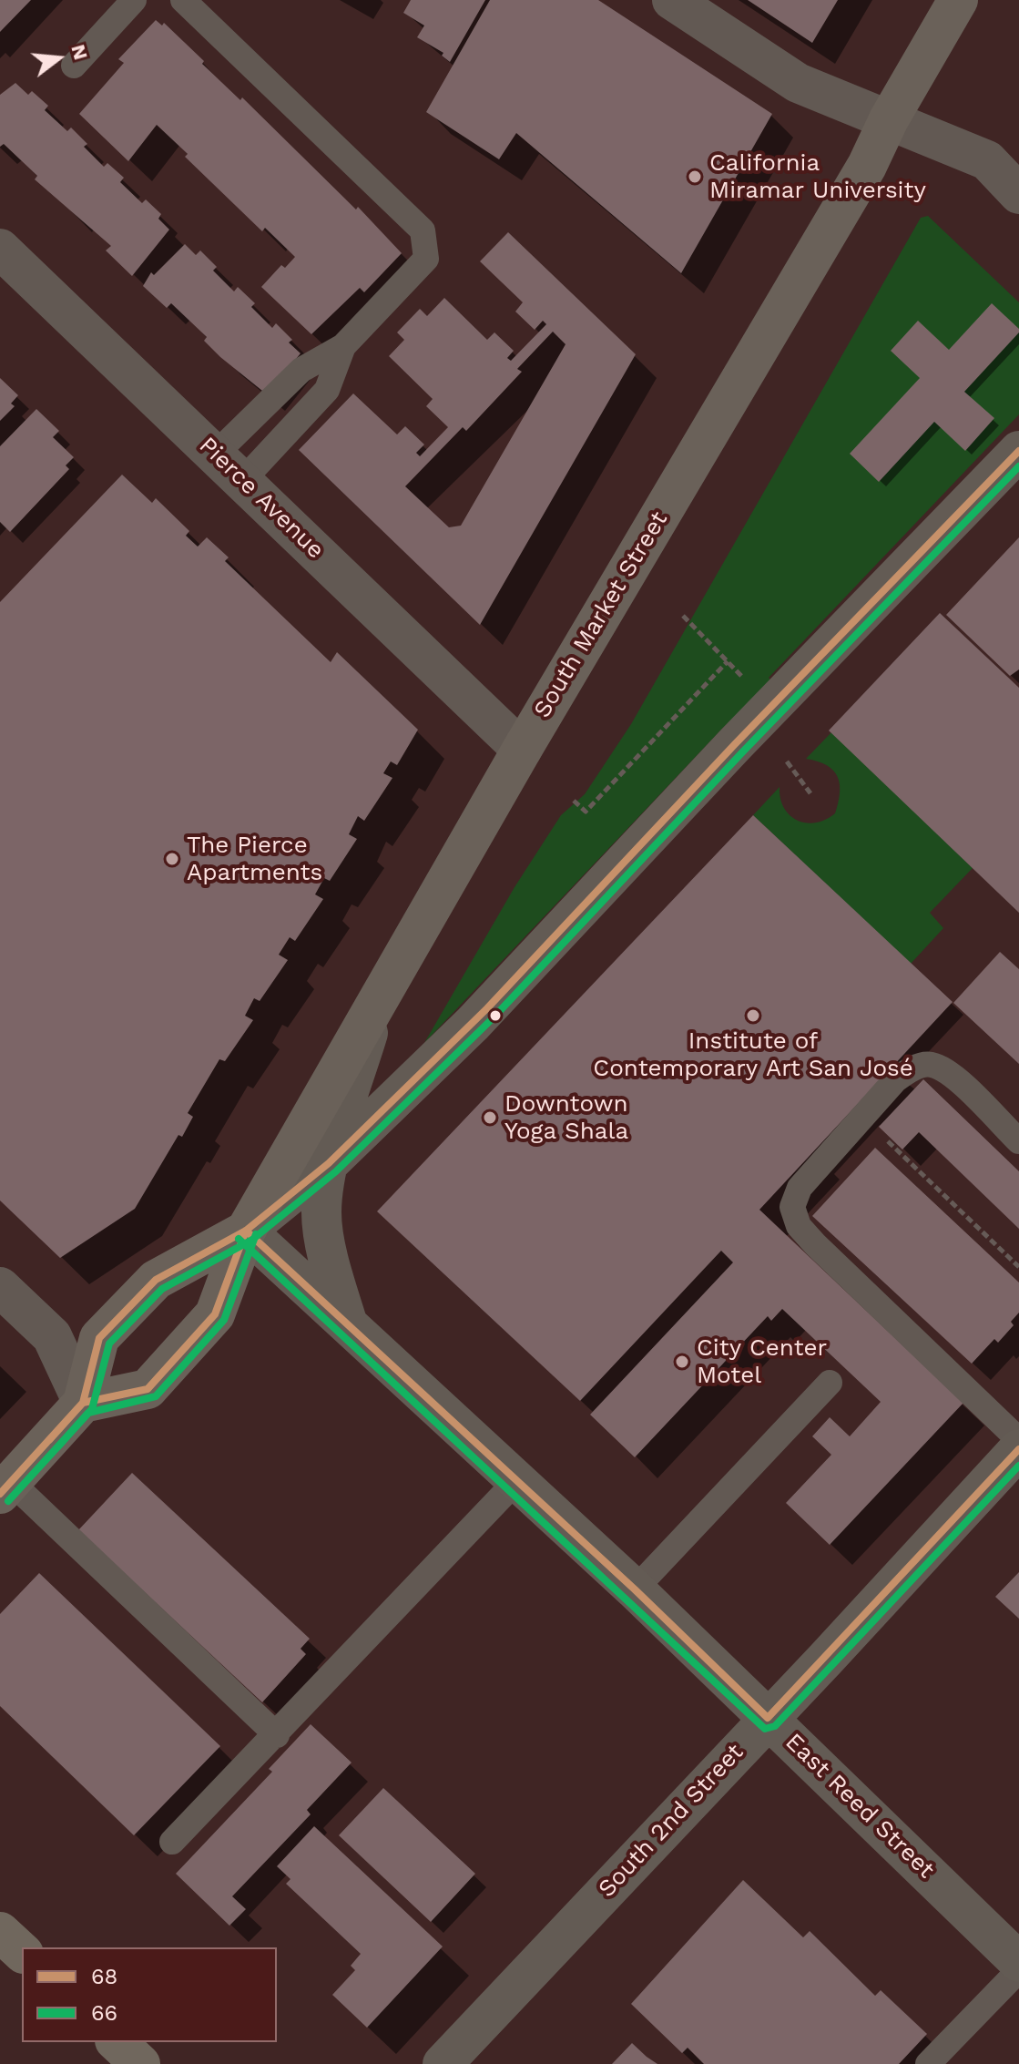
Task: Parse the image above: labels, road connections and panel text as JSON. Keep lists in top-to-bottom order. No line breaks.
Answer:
{"streets":{"main road":["South Market Street"],"street":["Pierce Avenue","East Reed Street","South 2nd Street"]},"crossings":[["Pierce Avenue","South Market Street"],["South Market Street","East Reed Street"],["East Reed Street","South 2nd Street"]],"places":["California Miramar University","The Pierce Apartments","Institute of Contemporary Art San José","Downtown Yoga Shala","City Center Motel"],"lines":["transit line 68","transit line 66"],"legend":["68","66"],"north":"right"}
